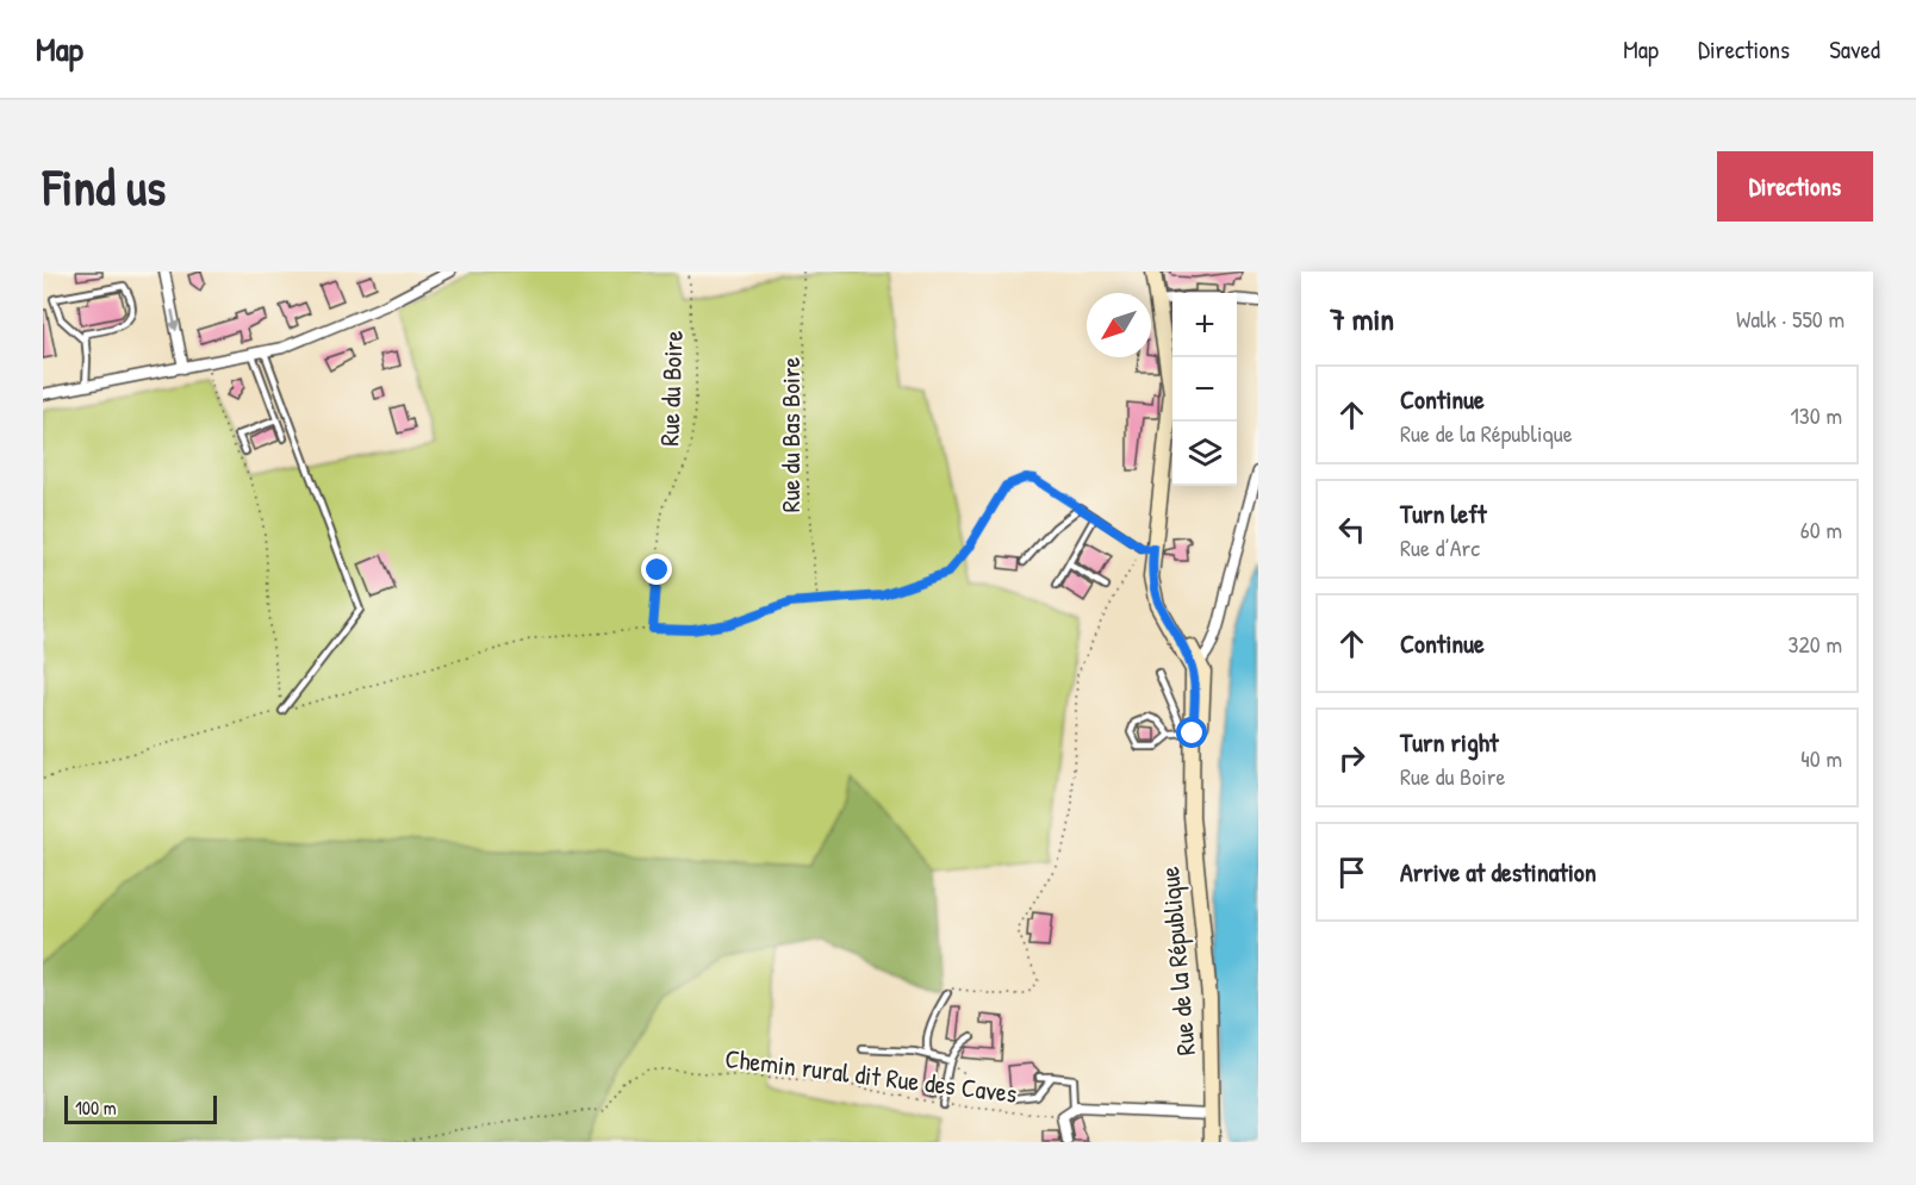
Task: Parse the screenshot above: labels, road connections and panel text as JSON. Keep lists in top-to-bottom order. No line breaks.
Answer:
{"streets":{"main road":["Rue de la République"],"path":["Rue du Boire","Rue du Bas Boire","Chemin rural dit Rue des Caves"]},"scale_bar":"100 m","north":"bottom left","page":{"header":"Map","nav":["Map","Directions","Saved"],"buttons":"Directions","title":"Find us","heading":["7 min","Walk · 550 m"],"map_buttons":["+","−"],"list":[["Continue","Rue de la République","130 m"],["Turn left","Rue d’Arc","60 m"],["Continue","320 m"],["Turn right","Rue du Boire","40 m"],"Arrive at destination"],"scale":"100 m"}}
